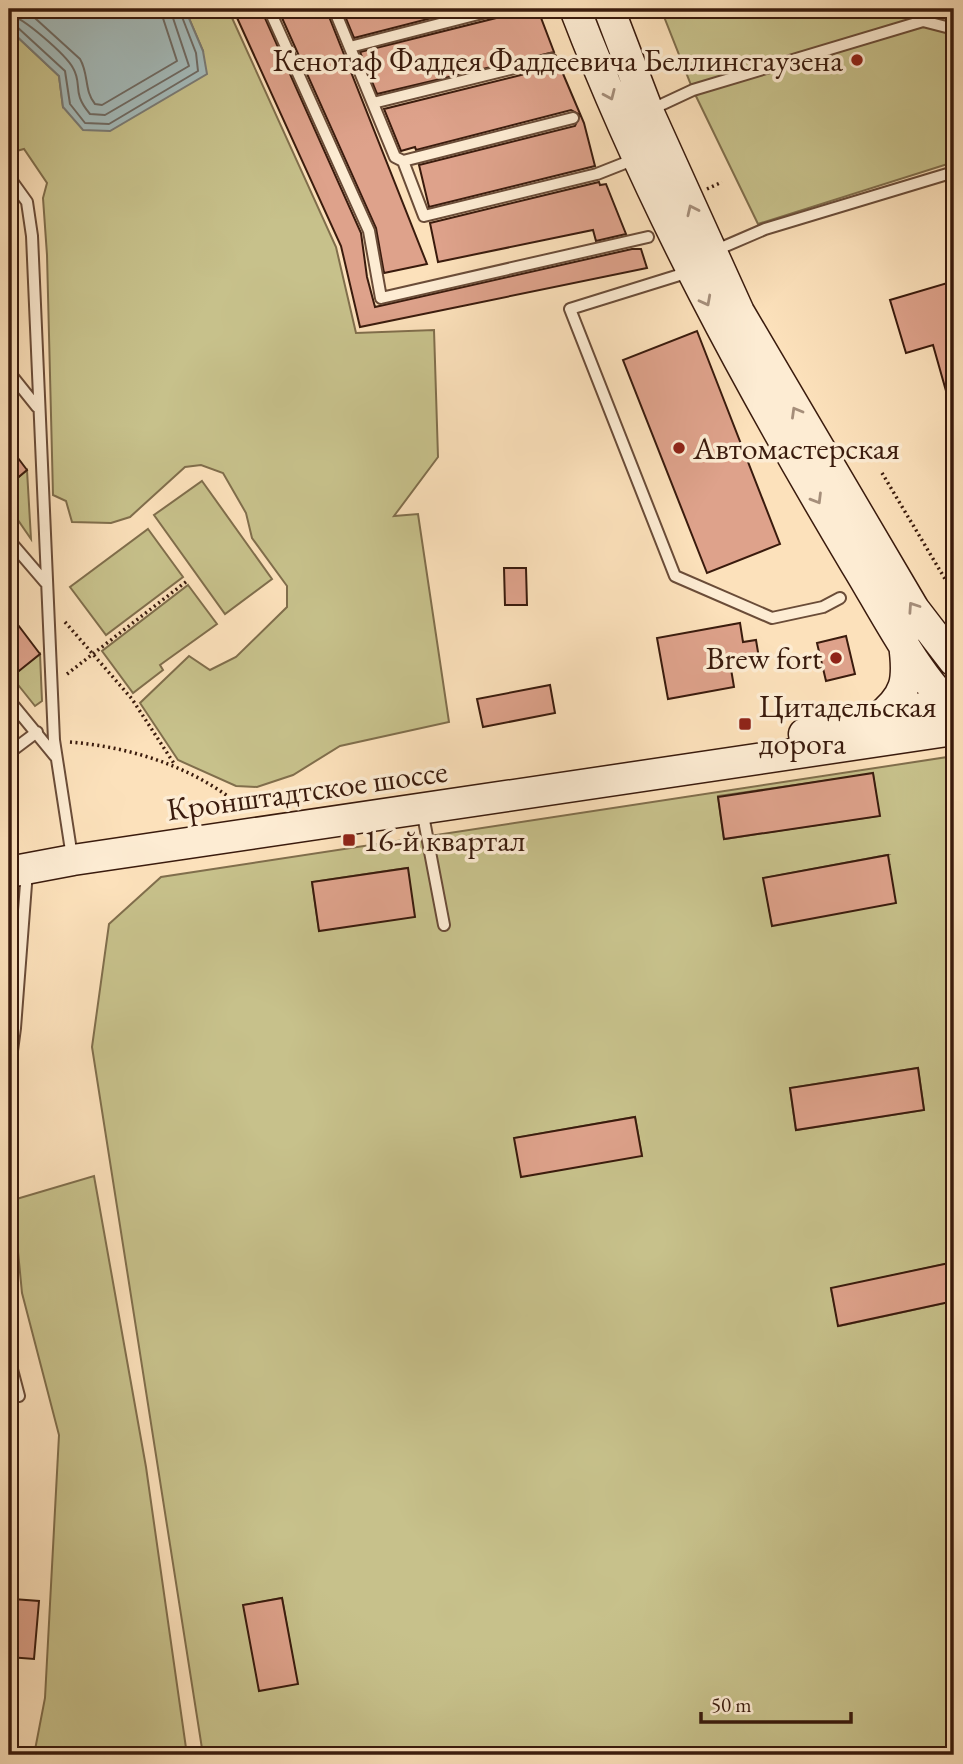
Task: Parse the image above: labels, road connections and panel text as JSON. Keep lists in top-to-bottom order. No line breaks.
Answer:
{"streets":{"street":["Кронштадтское шоссе"]},"places":{"other":["Кенотаф Фаддея Фаддеевича Беллинсгаузена","Автомастерская","Brew fort"],"transit":["Цитадельская дорога","16-й квартал"]},"scale_bar":"50 m"}
